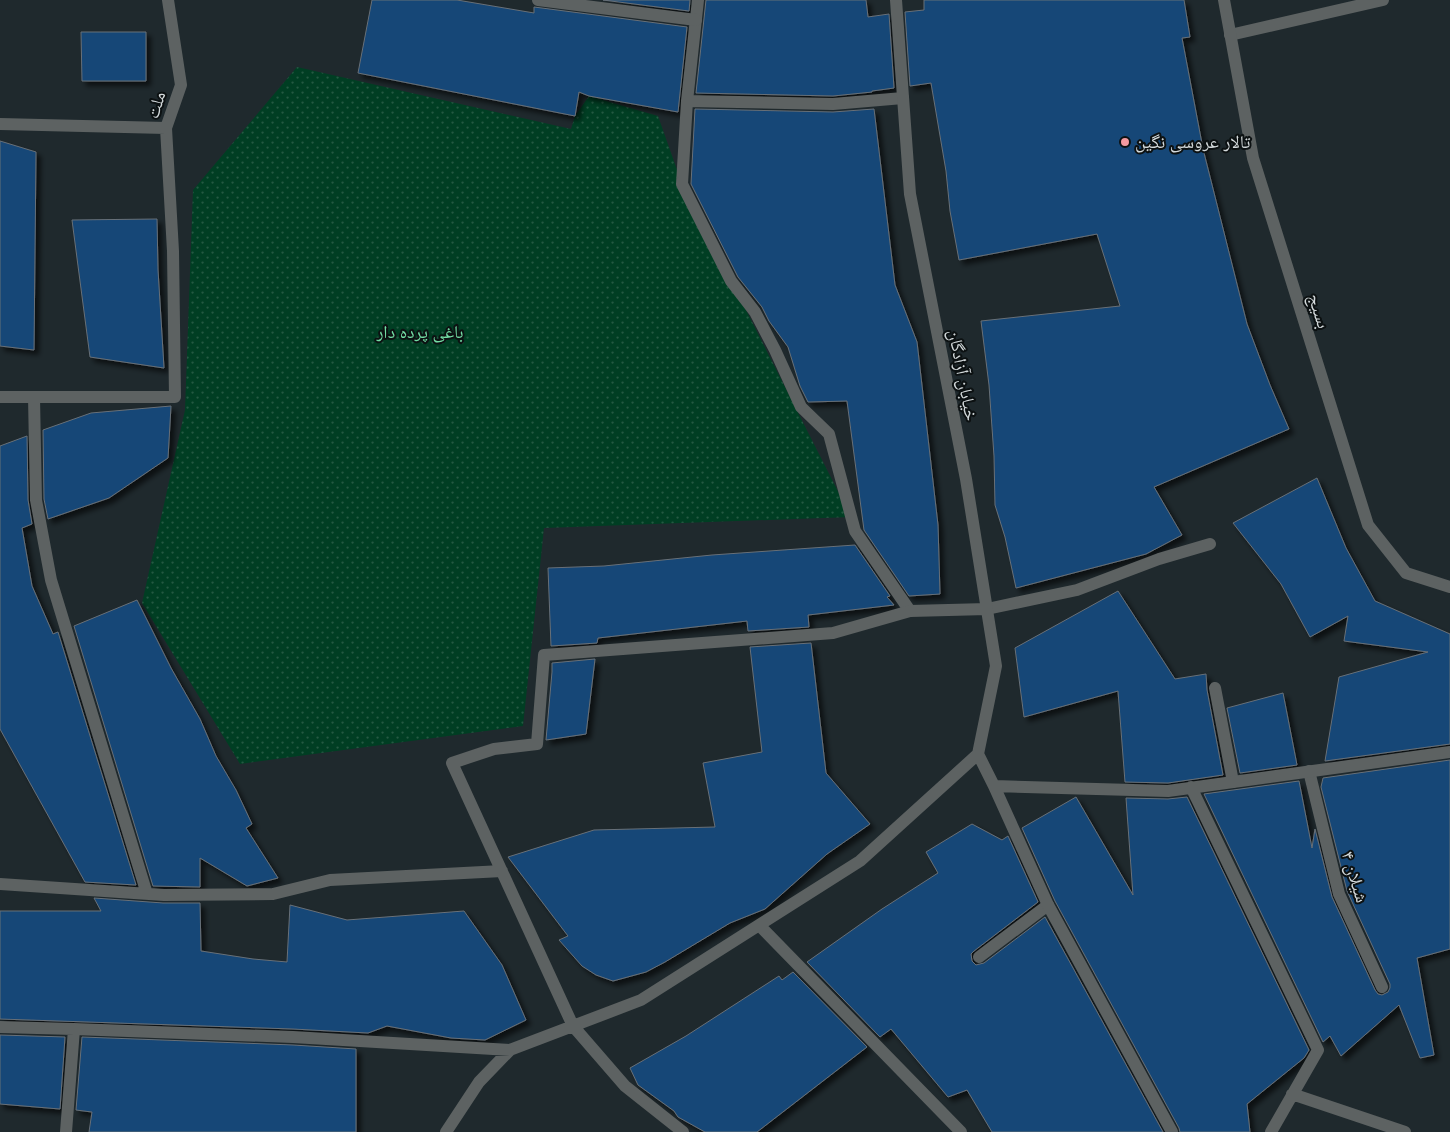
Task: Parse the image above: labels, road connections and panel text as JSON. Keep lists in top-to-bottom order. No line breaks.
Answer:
{"streets":{"street":["ملت","بسیج","خیابان آزادگان","شیلان ۴"]},"parks":["باغی پرده دار"],"places":["تالار عروسی نگین"]}
